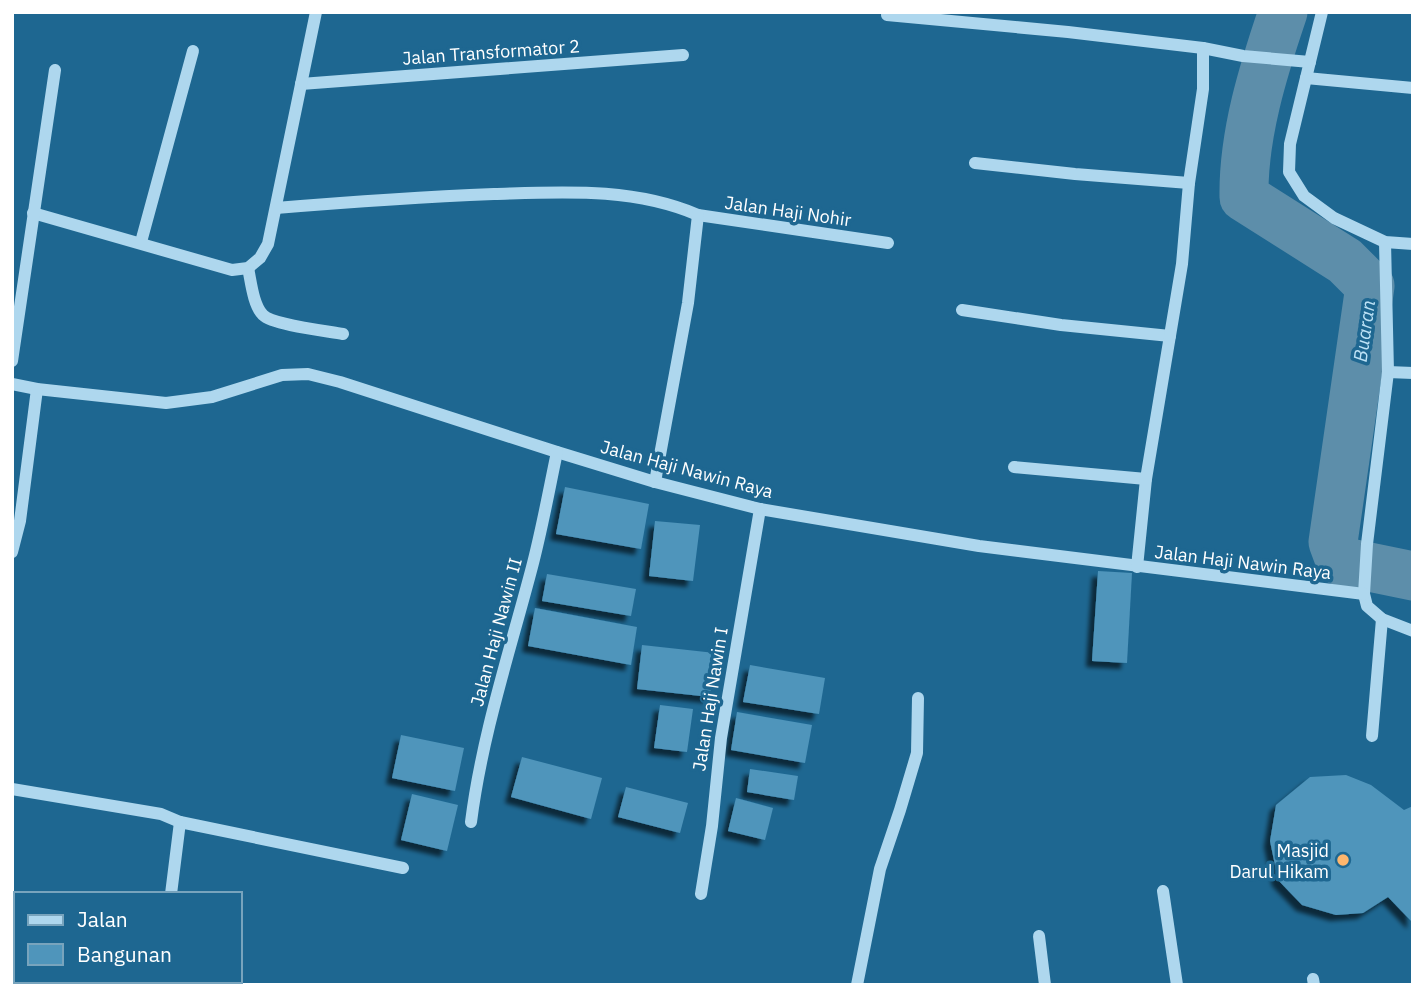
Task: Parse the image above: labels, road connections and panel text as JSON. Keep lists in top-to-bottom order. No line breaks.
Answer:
{"streets":{"street":["Jalan Transformator 2","Jalan Haji Nohir","Jalan Haji Nawin Raya","Jalan Haji Nawin II","Jalan Haji Nawin I"]},"crossings":[["Jalan Haji Nawin Raya","Jalan Haji Nawin II"],["Jalan Haji Nawin Raya","Jalan Haji Nawin I"]],"water":["Buaran"],"places":["Masjid Darul Hikam"],"legend":["Jalan","Bangunan"]}
